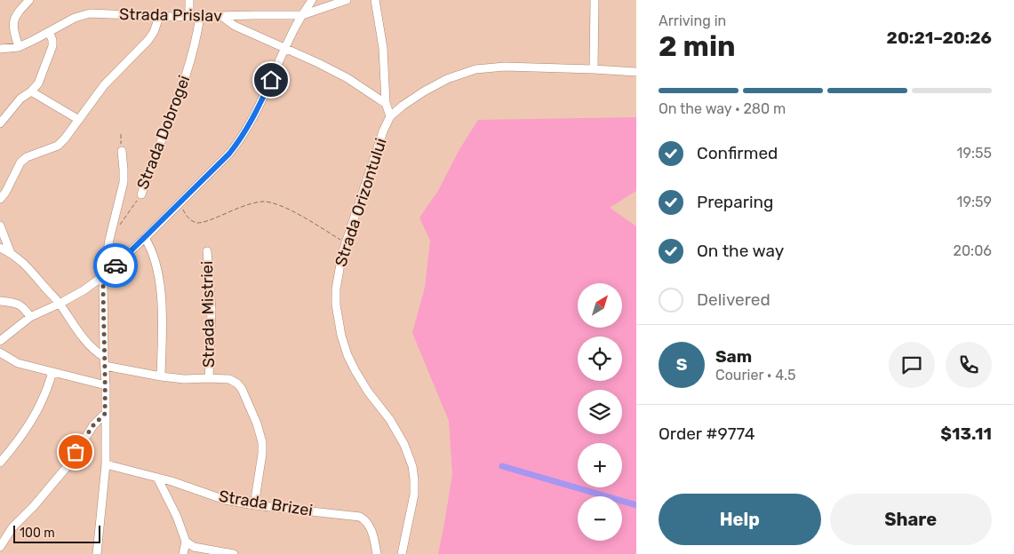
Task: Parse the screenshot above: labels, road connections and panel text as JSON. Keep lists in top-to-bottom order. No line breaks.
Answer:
{"streets":{"street":["Strada Prislav","Strada Dobrogei","Strada Orizontului","Strada Mistriei","Strada Brizei"]},"crossings":[["Strada Prislav","Strada Dobrogei"]],"scale_bar":"100 m","north":"top right","page":{"heading":["2 min","Arriving in","20:21–20:26"],"panel":["Sam","Courier · 4.5","Order #9774","$13.11"],"bar":"On the way · 280 m","list":[["Confirmed","19:55"],["Preparing","19:59"],["On the way","20:06"],"Delivered"],"map_buttons":["+","−"],"round":"S","buttons":["Help","Share"],"scale":"100 m"}}
